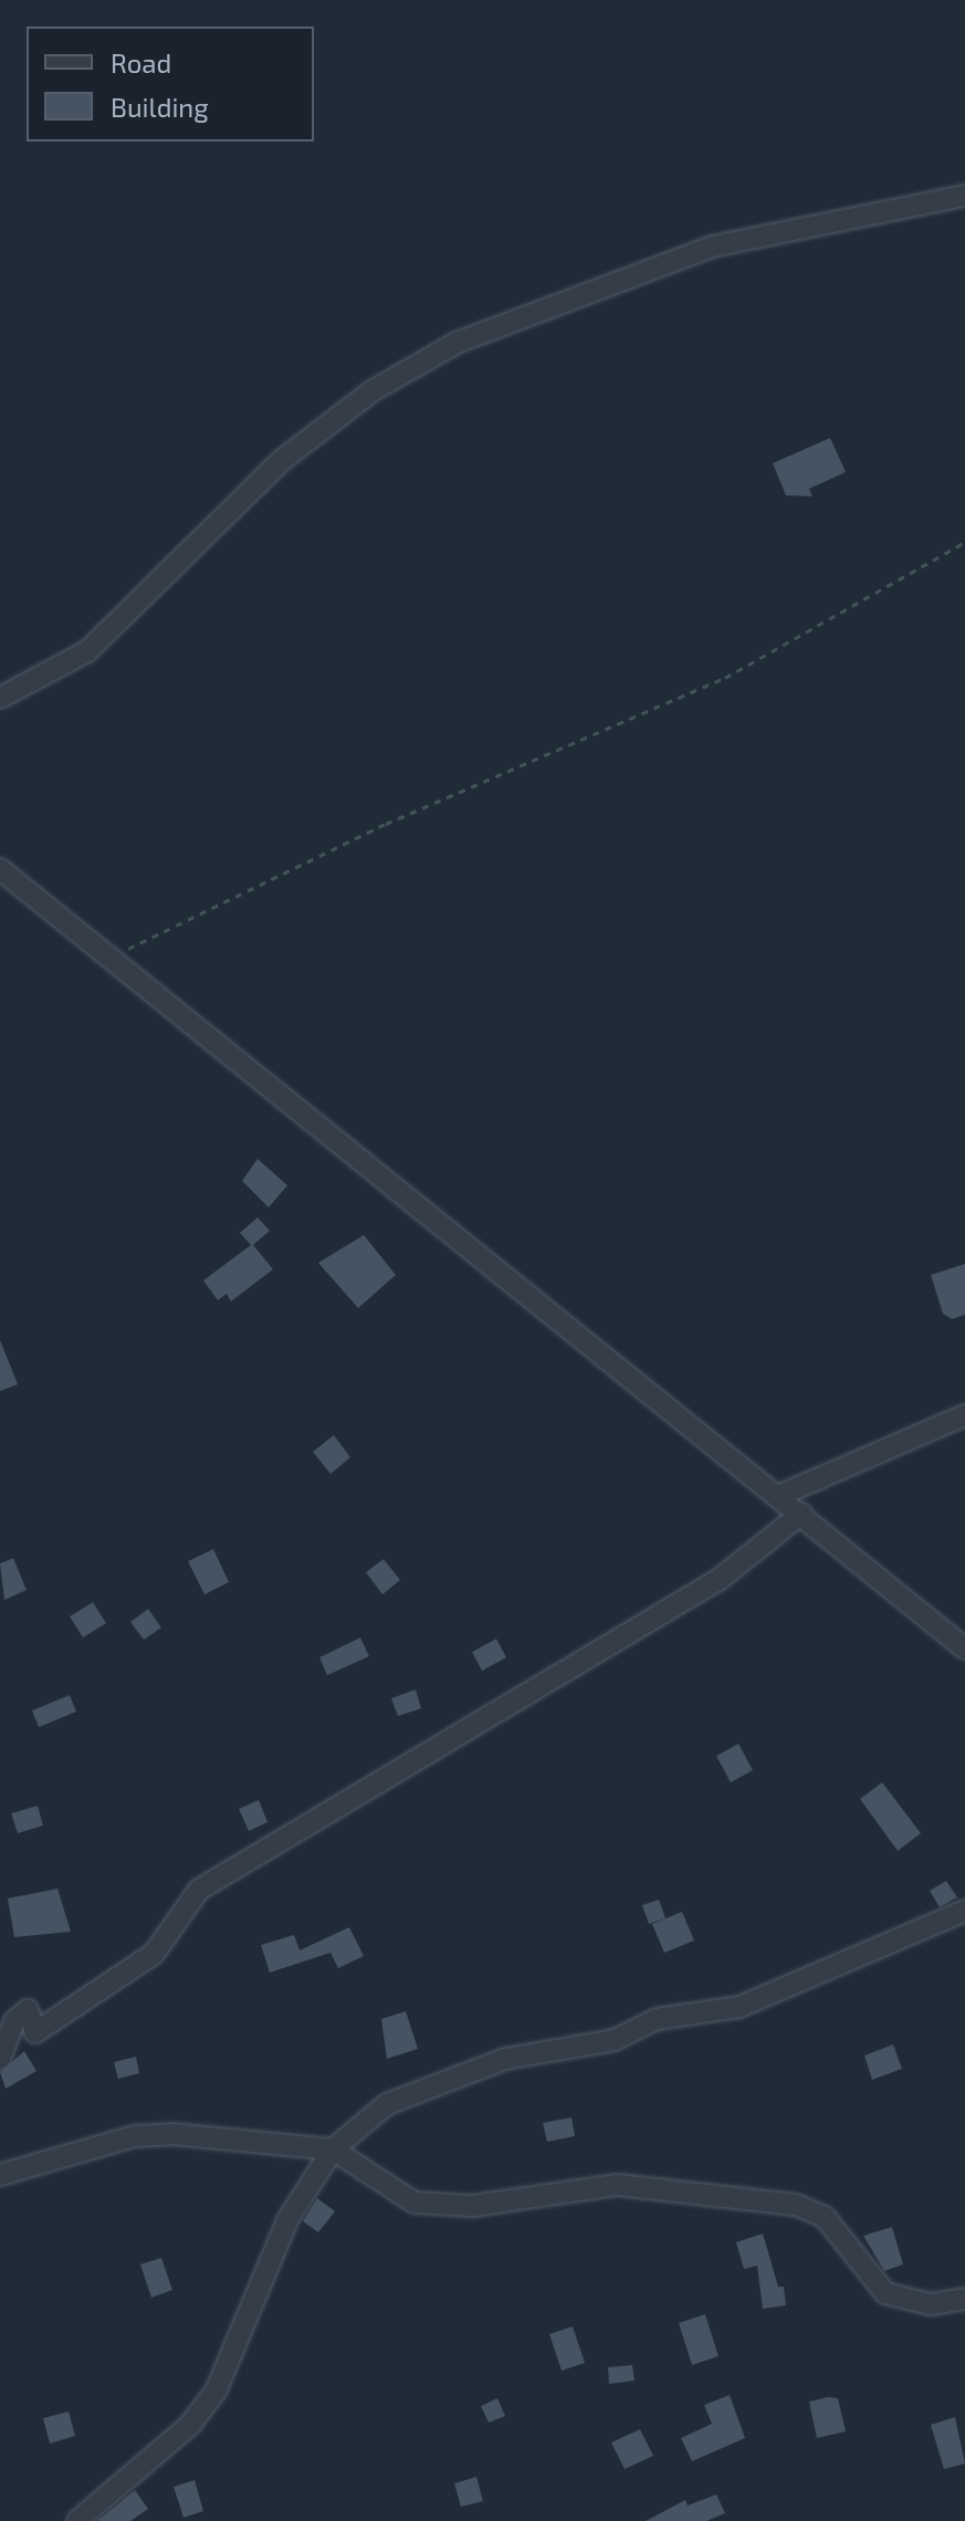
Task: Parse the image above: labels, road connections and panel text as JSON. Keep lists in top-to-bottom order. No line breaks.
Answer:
{"legend":["Road","Building"]}
